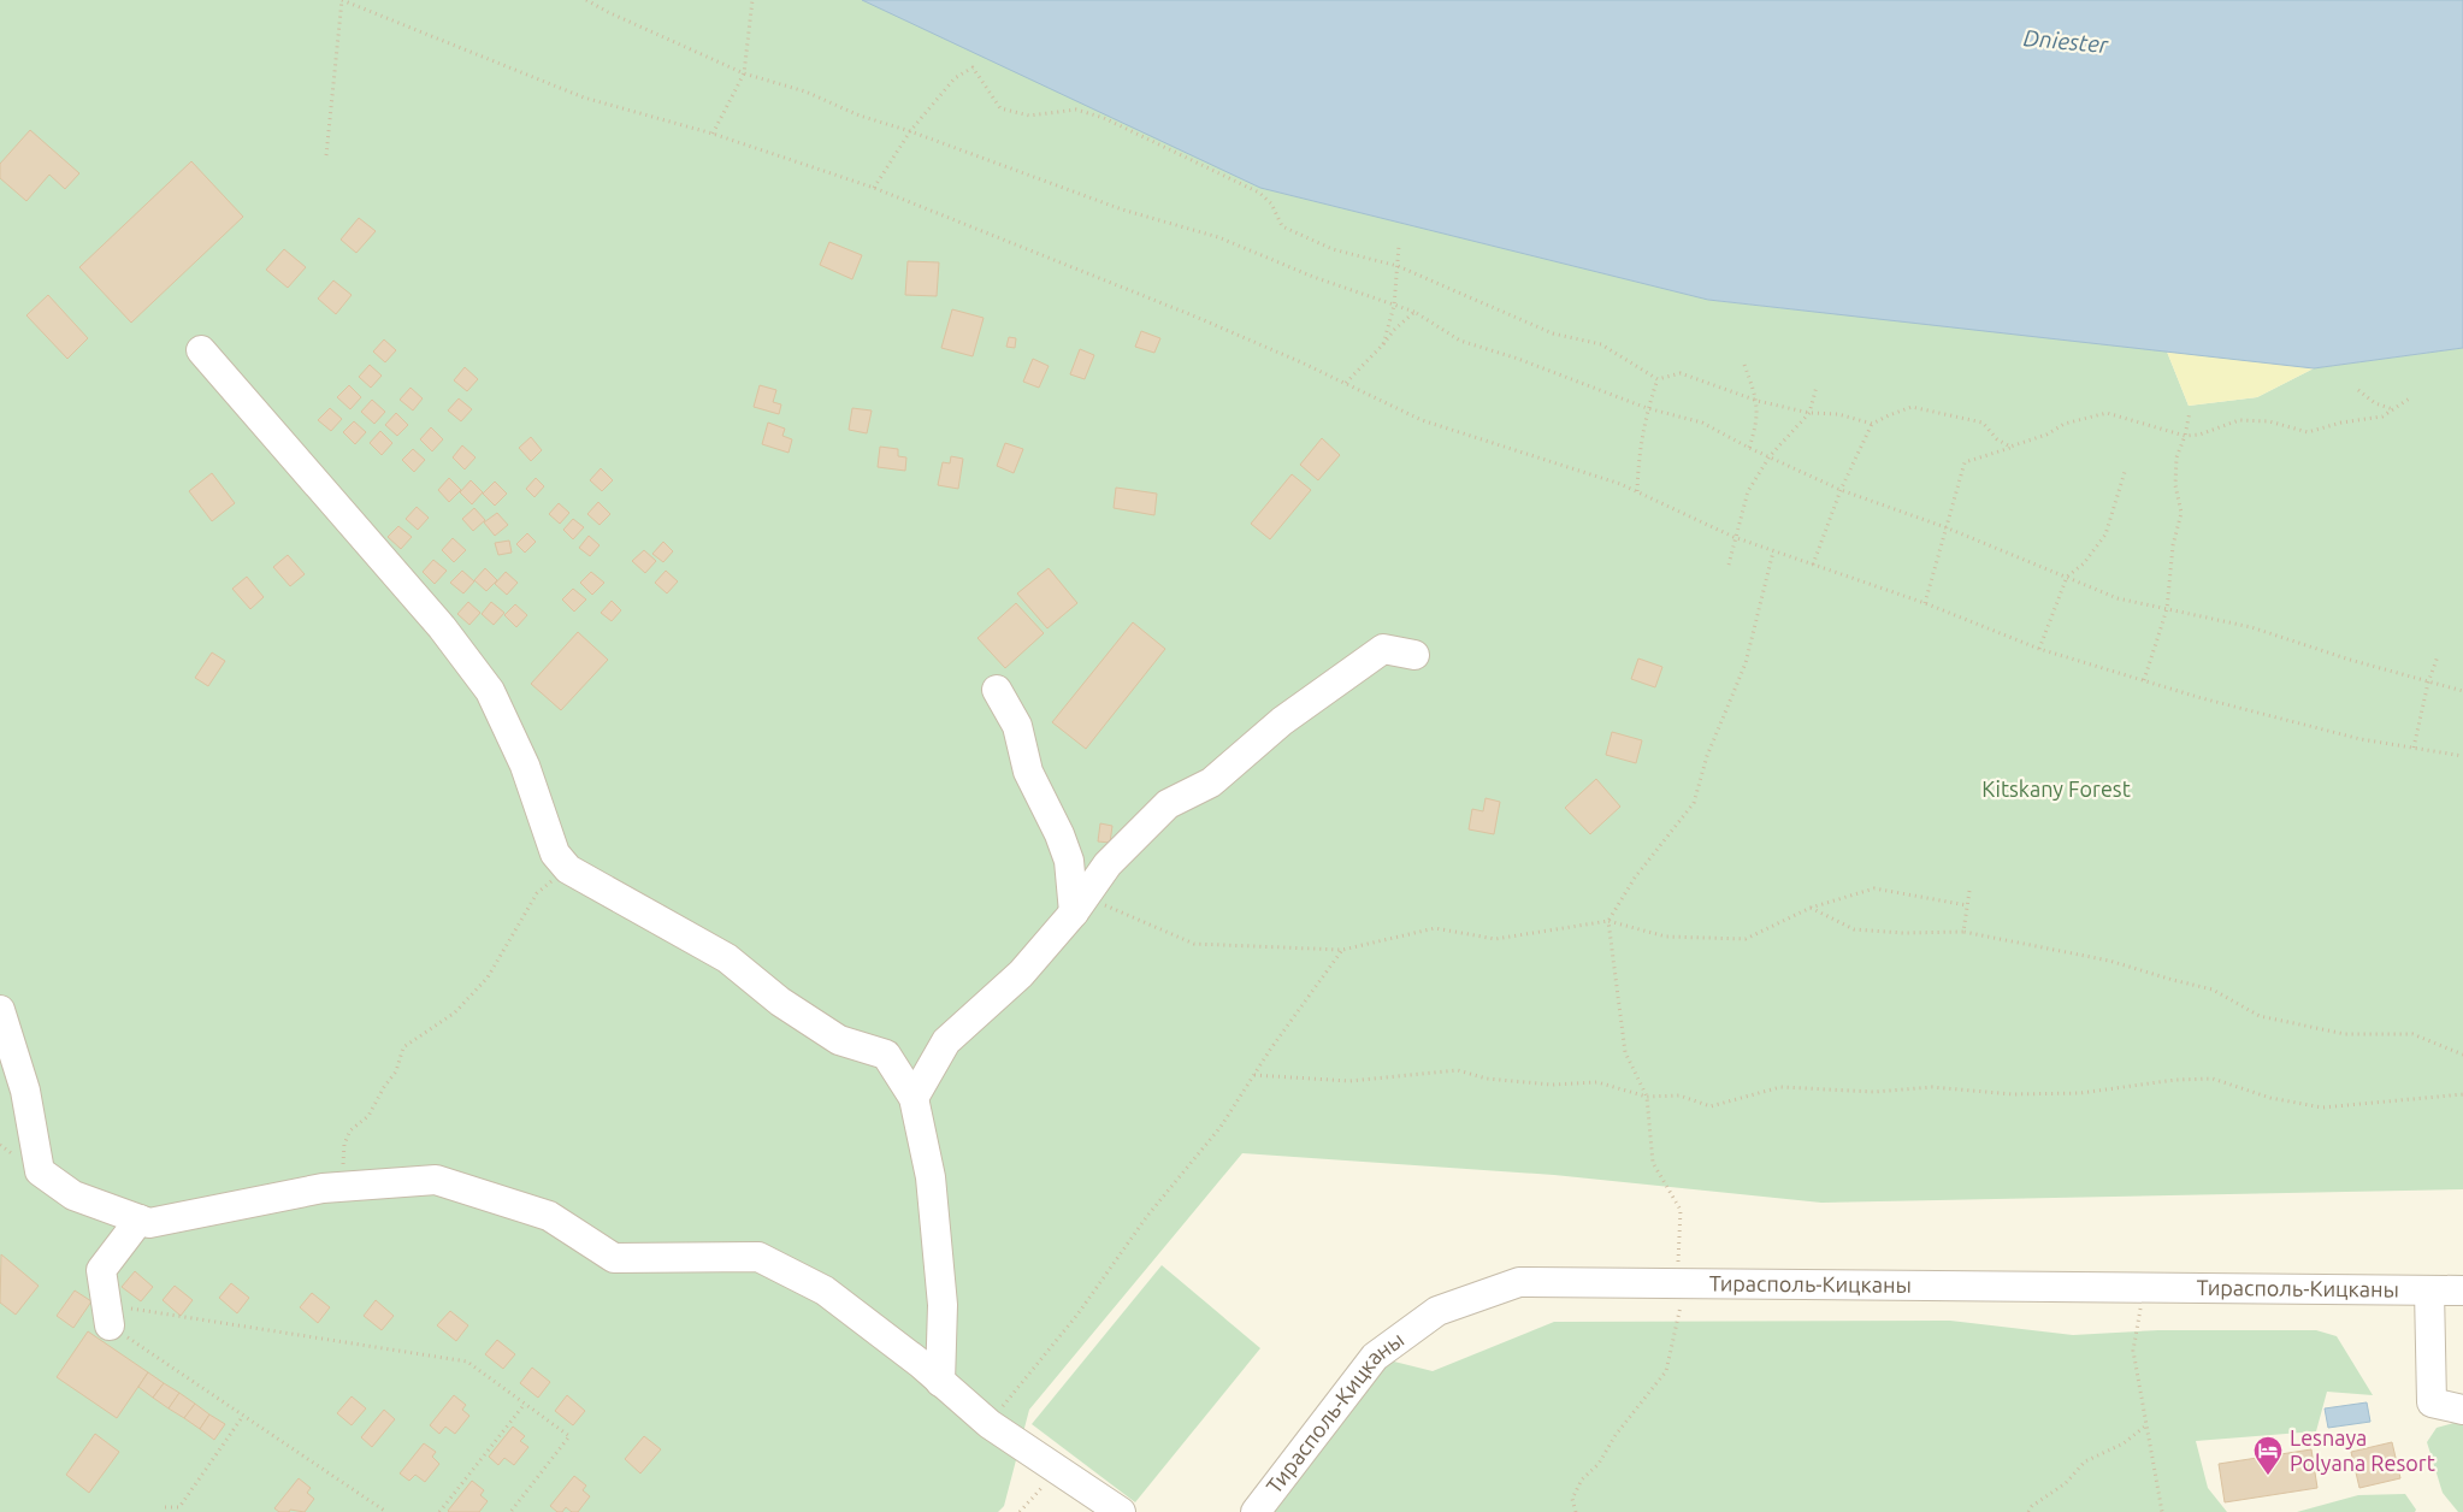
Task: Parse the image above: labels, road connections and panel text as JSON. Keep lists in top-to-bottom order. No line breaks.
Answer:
{"streets":{"street":["Тирасполь-Кицканы"]},"water":["Dniester"],"parks":["Kitskany Forest"],"places":{"hotel":["Lesnaya Polyana Resort"]}}
